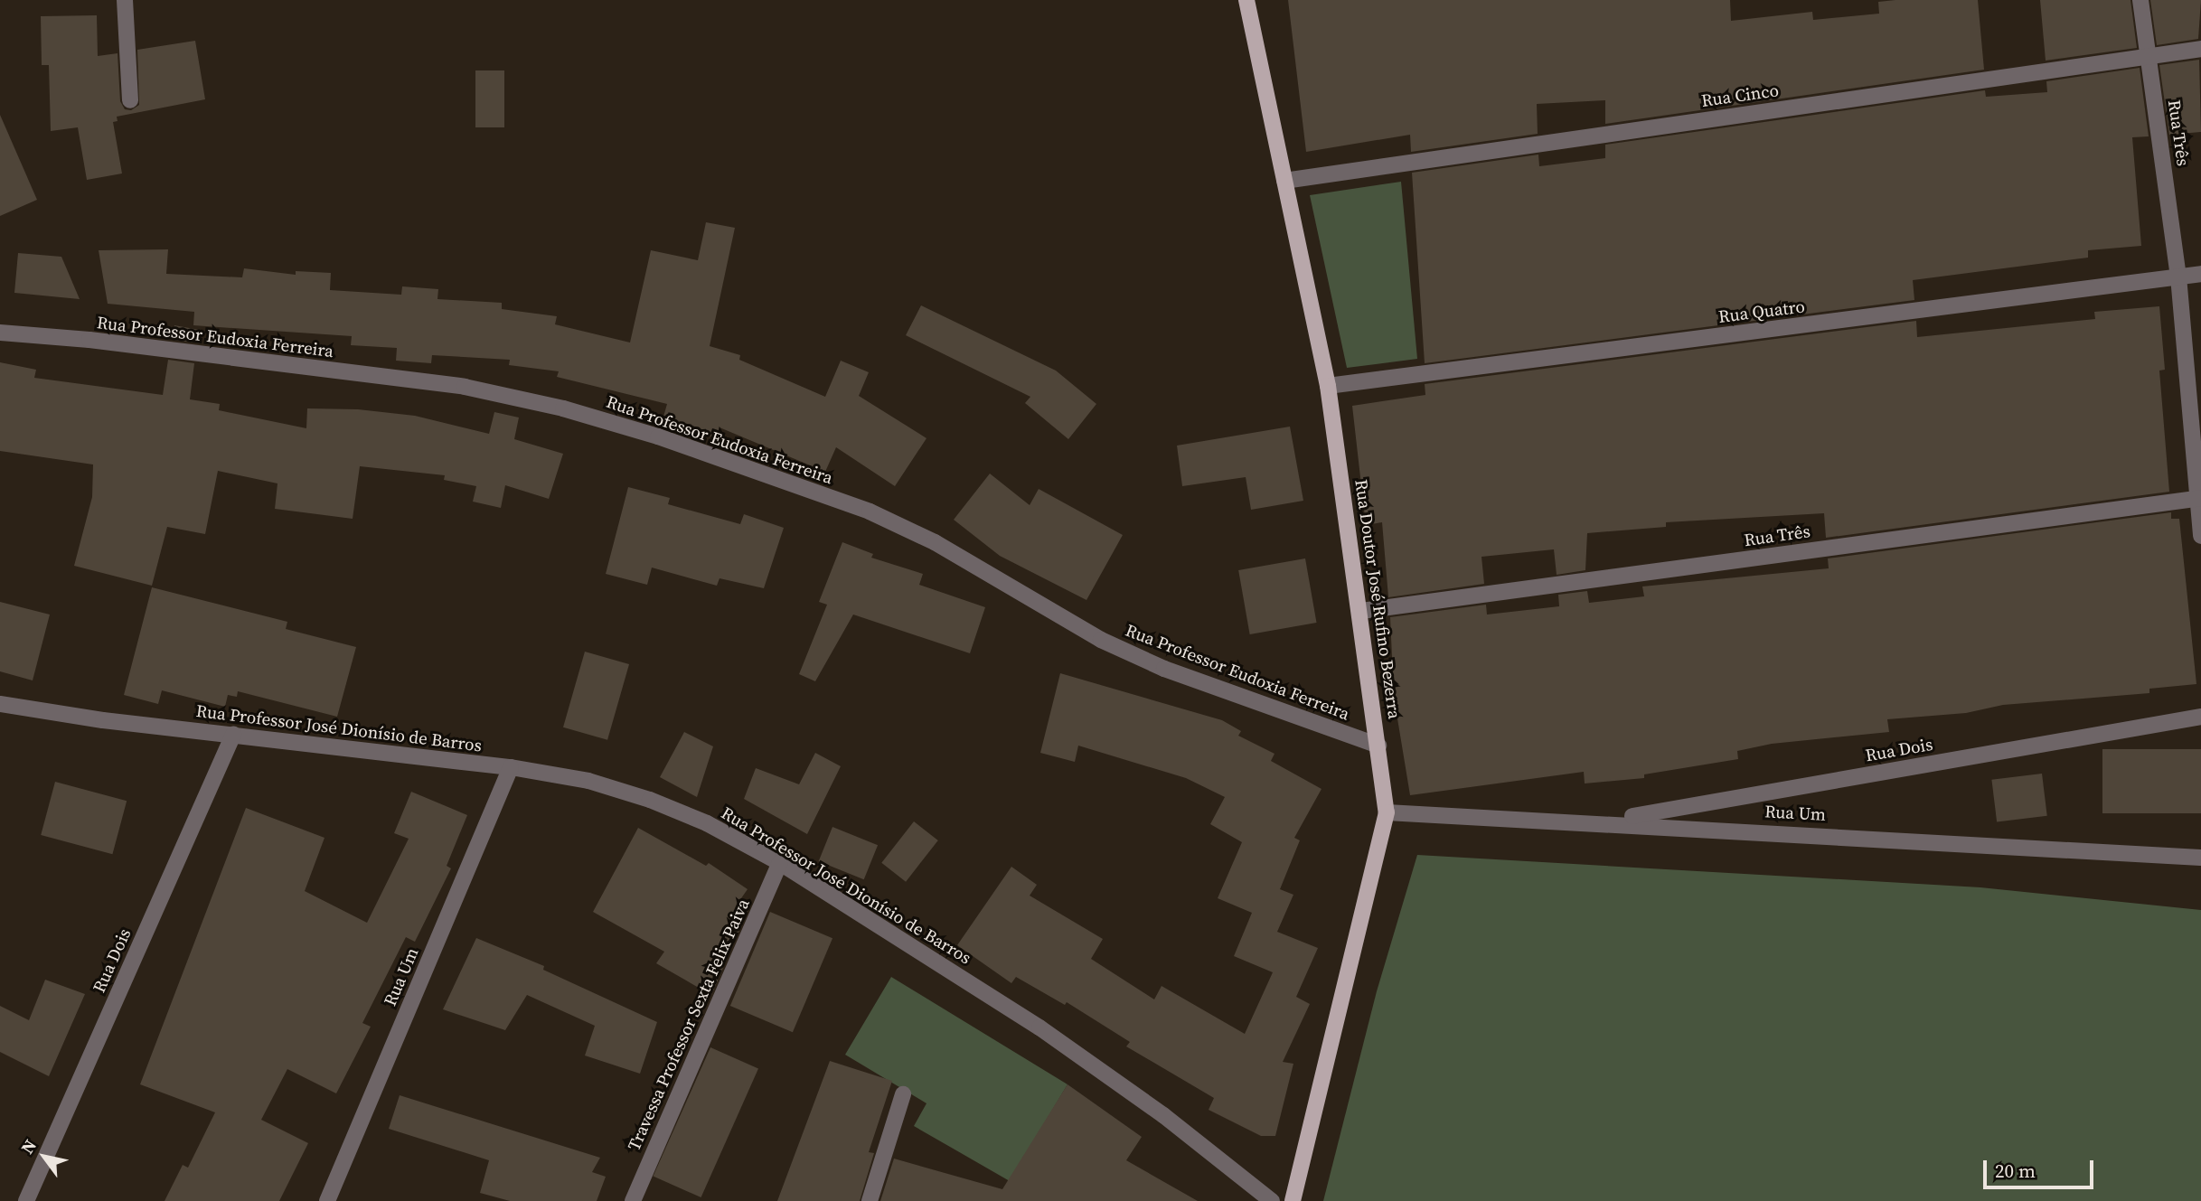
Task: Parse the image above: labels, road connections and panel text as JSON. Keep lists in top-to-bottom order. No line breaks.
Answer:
{"streets":{"main road":["Rua Doutor José Rufino Bezerra"],"street":["Rua Cinco","Rua Três","Rua Quatro","Rua Professor Eudoxia Ferreira","Rua Professor José Dionísio de Barros","Rua Dois","Rua Um","Travessa Professor Sexta Felix Paiva"]},"crossings":[["Rua Cinco","Rua Três"],["Rua Cinco","Rua Doutor José Rufino Bezerra"],["Rua Três","Rua Quatro"],["Rua Três","Rua Doutor José Rufino Bezerra"],["Rua Quatro","Rua Doutor José Rufino Bezerra"],["Rua Professor Eudoxia Ferreira","Rua Doutor José Rufino Bezerra"],["Rua Doutor José Rufino Bezerra","Rua Um"],["Rua Professor José Dionísio de Barros","Rua Dois"],["Rua Professor José Dionísio de Barros","Rua Um"],["Rua Professor José Dionísio de Barros","Travessa Professor Sexta Felix Paiva"],["Rua Dois","Rua Um"]],"scale_bar":"20 m","north":"top left"}
